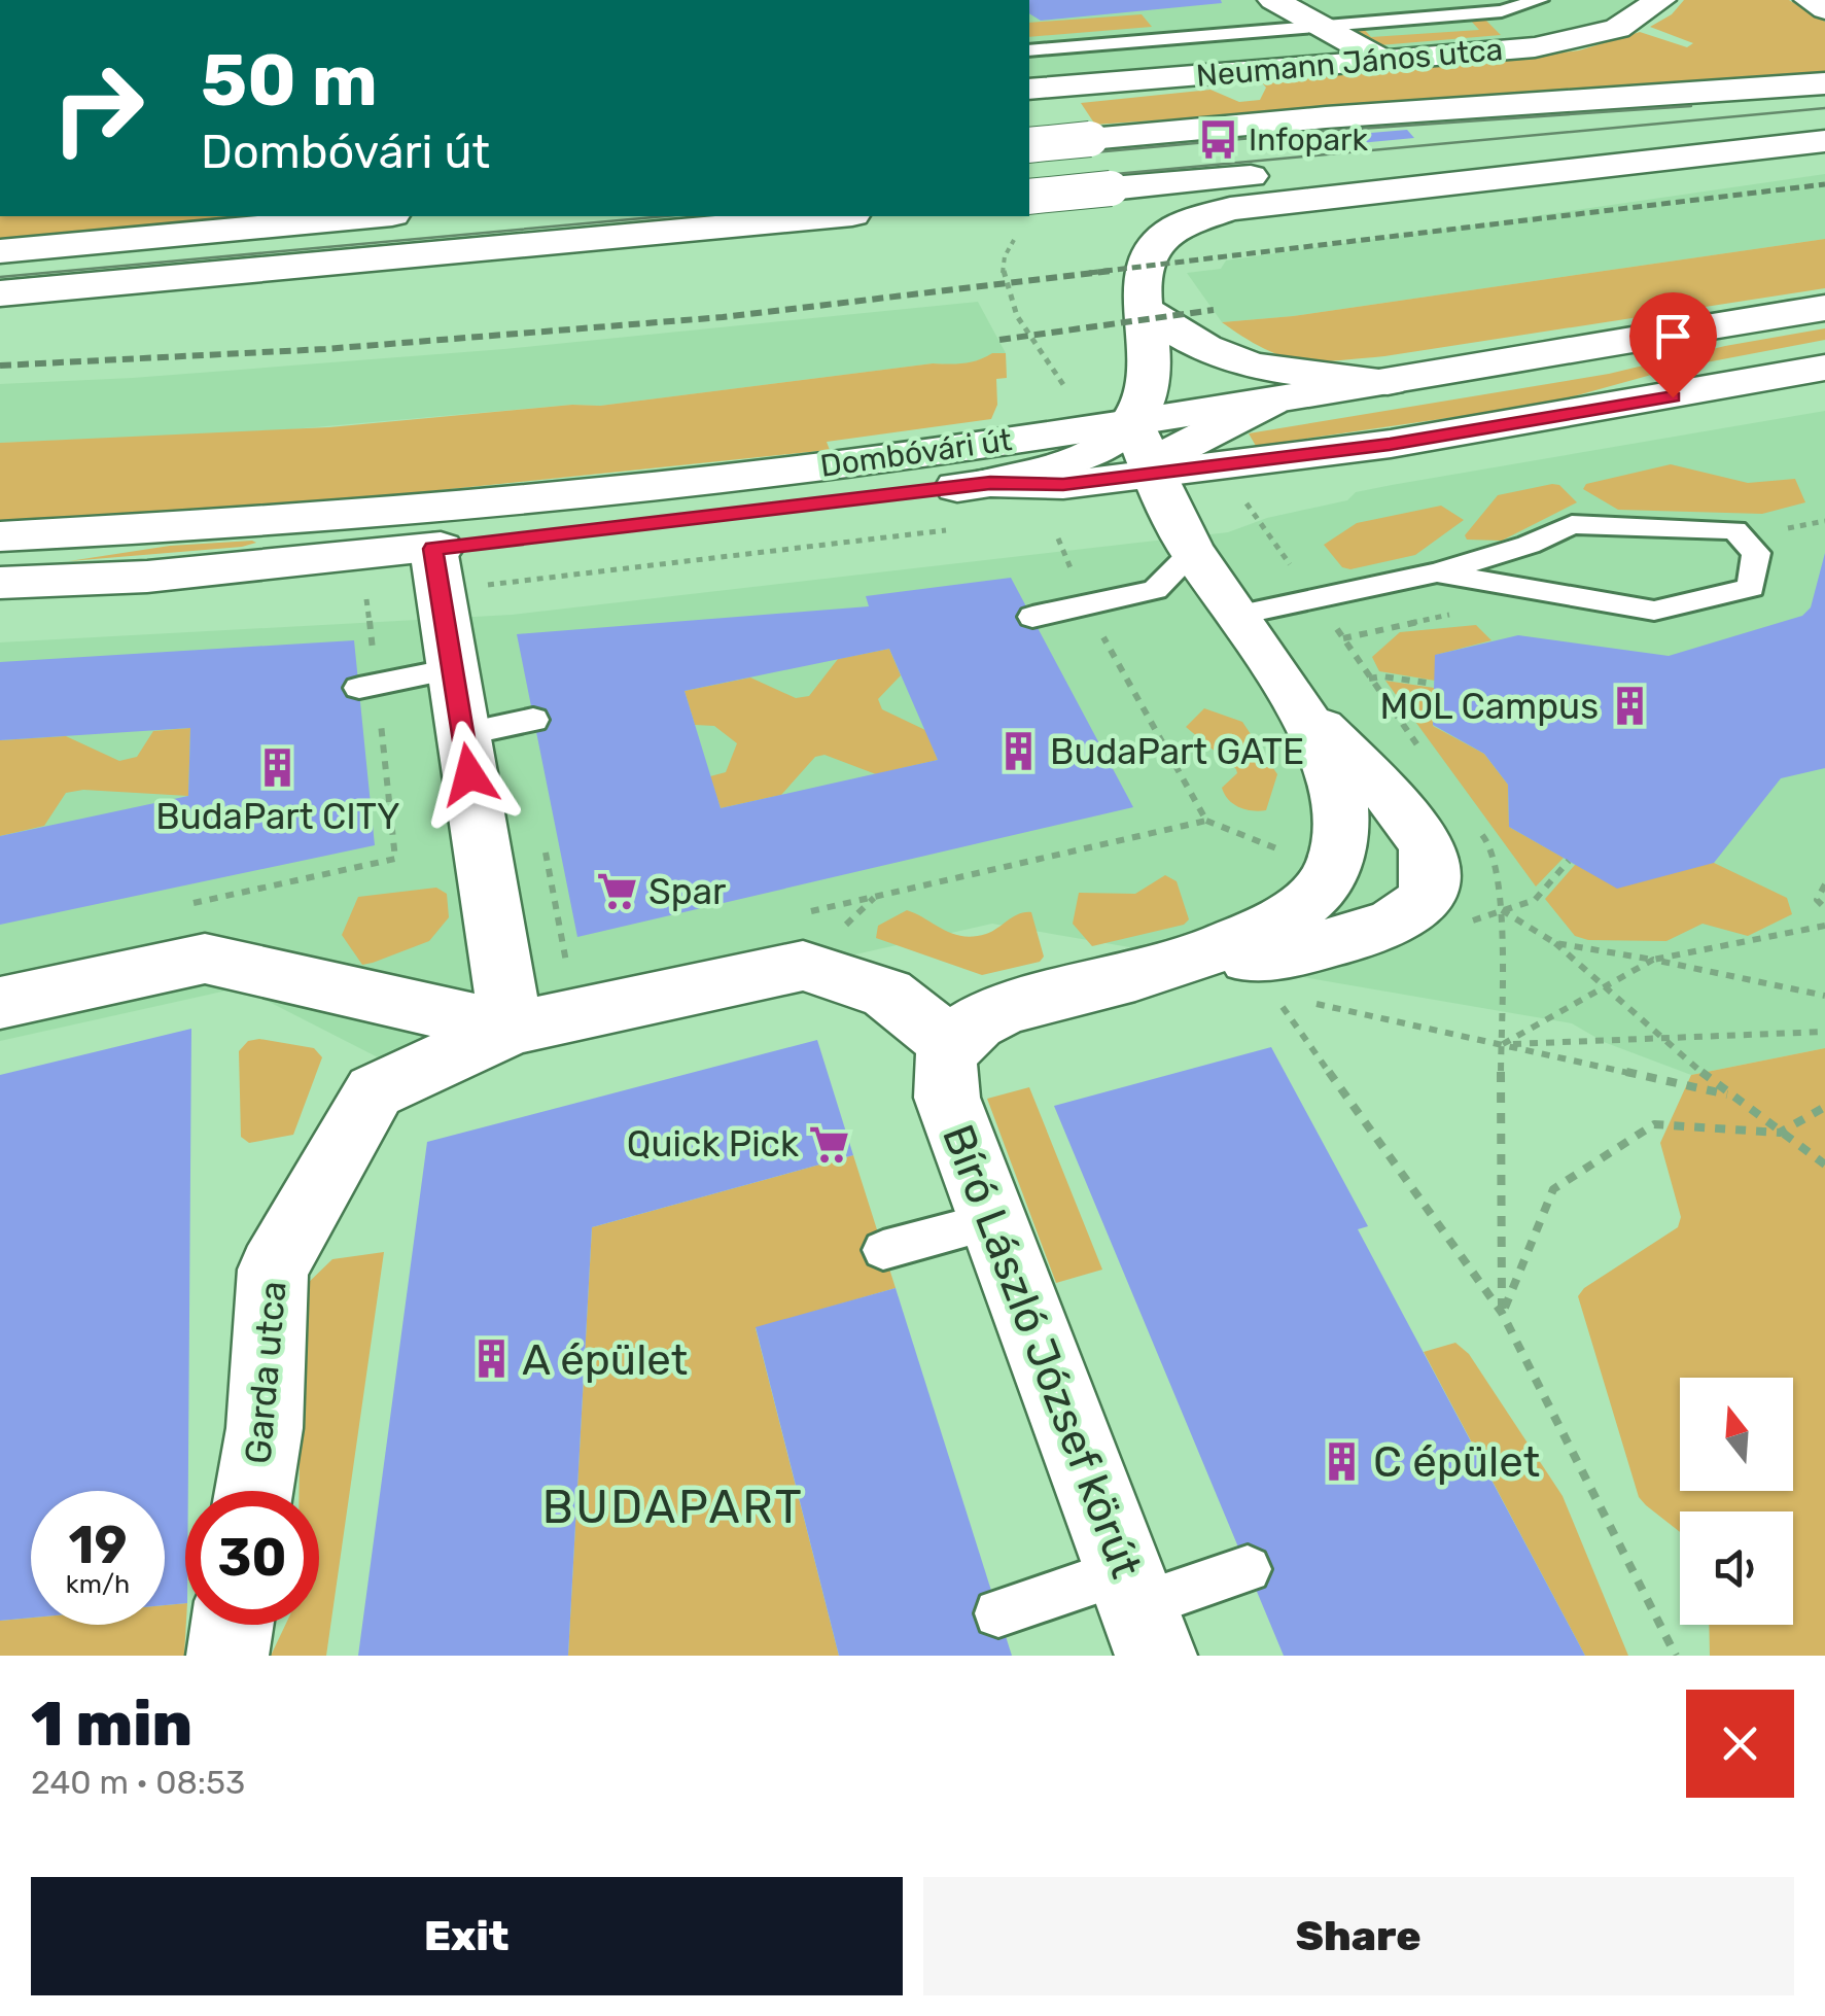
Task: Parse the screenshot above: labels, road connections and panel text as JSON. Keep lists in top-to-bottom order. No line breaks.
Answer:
{"streets":{"main road":["Neumann János utca","Dombóvári út","Bíró László József körút","Garda utca"]},"districts":["BUDAPART"],"places":{"bus stop":["Infopark"],"building":["MOL Campus","BudaPart GATE","BudaPart CITY","A épület","C épület"],"supermarket":["Spar","Quick Pick"]},"north":"top","page":{"turn":["50 m","Dombóvári út"],"speed":"19 km/h","limit":"30","heading":["1 min","240 m · 08:53"],"buttons":["Exit","Share"]}}
